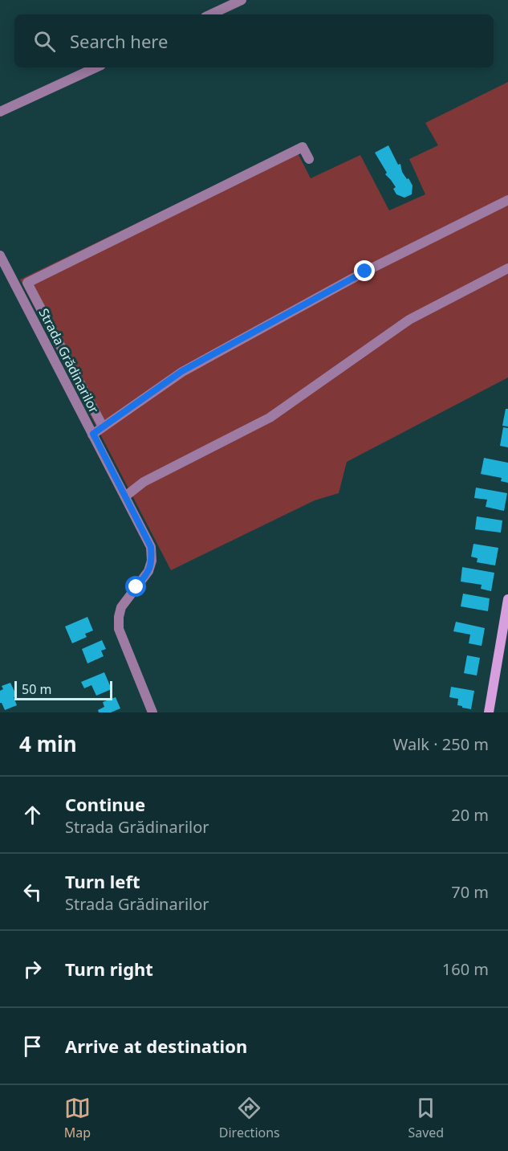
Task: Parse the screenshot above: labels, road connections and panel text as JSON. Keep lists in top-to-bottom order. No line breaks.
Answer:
{"streets":{"street":["Strada Grădinarilor"]},"scale_bar":"50 m","page":{"search":"Search here","scale":"50 m","heading":["4 min","Walk · 250 m"],"list":[["Continue","Strada Grădinarilor","20 m"],["Turn left","Strada Grădinarilor","70 m"],["Turn right","160 m"],"Arrive at destination"],"nav":["Map","Directions","Saved"]}}
